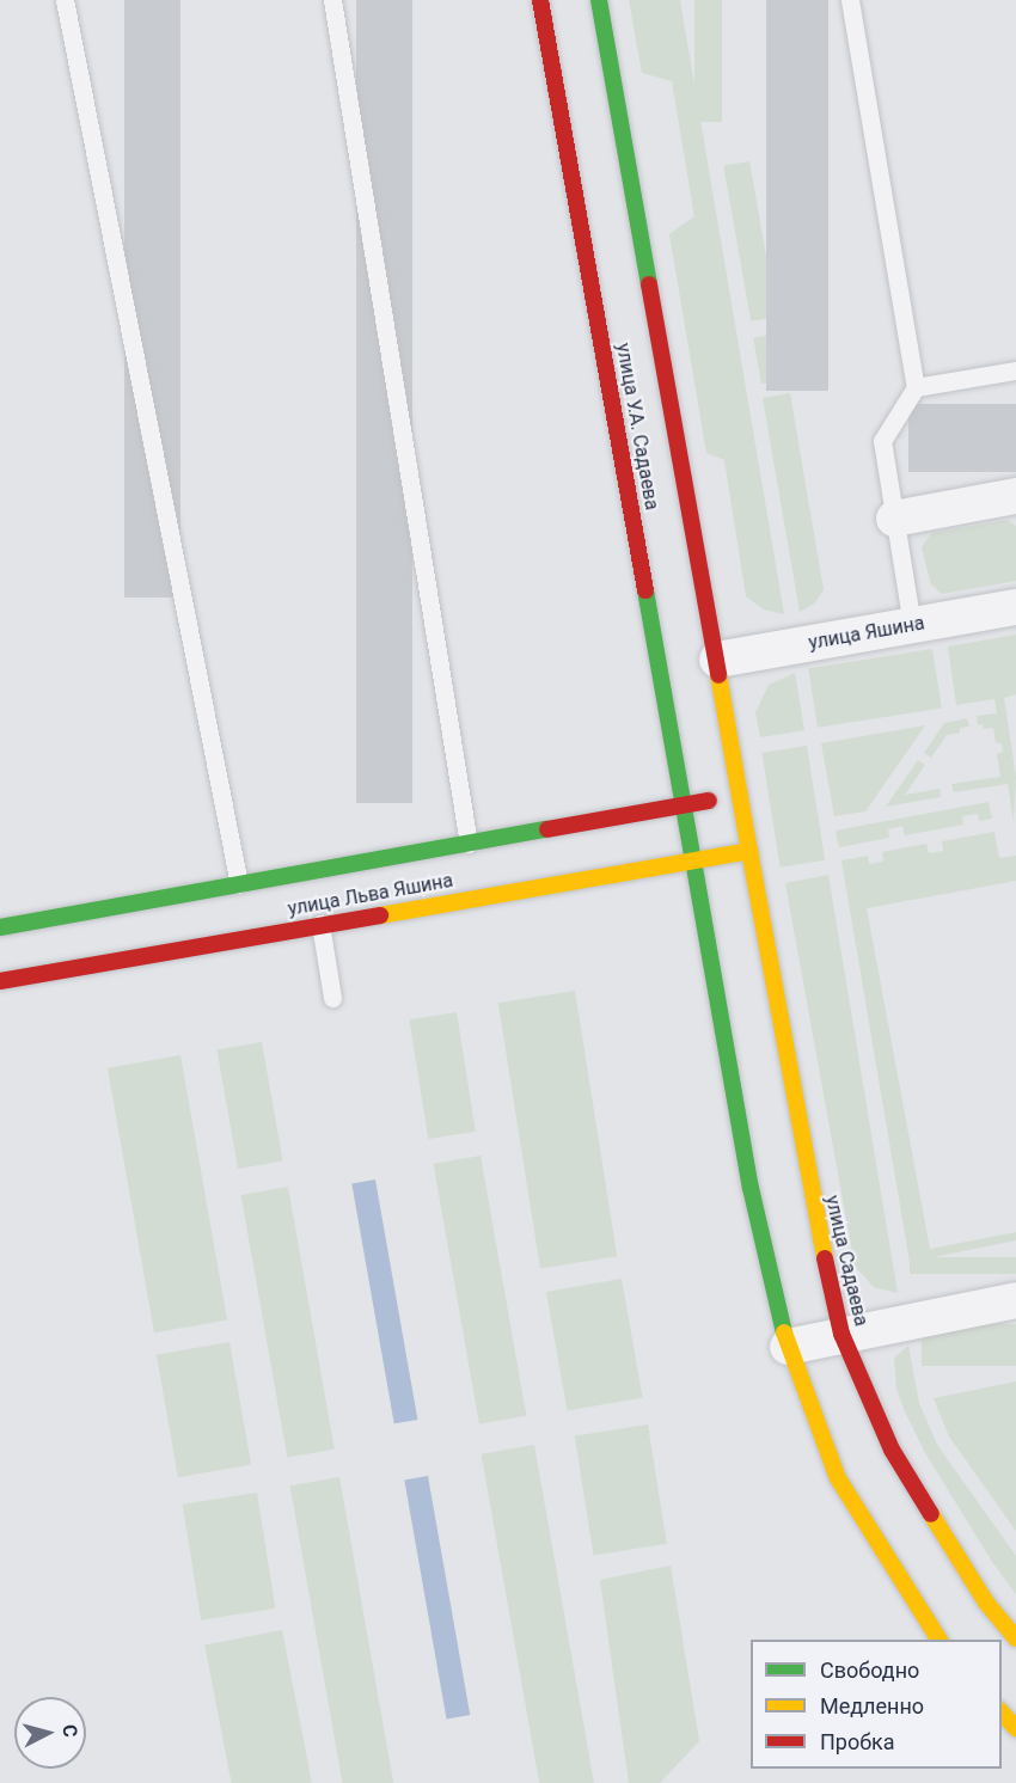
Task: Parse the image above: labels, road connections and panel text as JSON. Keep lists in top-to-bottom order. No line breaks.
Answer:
{"streets":{"main road":["улица У.А. Садаева","улица Льва Яшина","улица Садаева"],"street":["улица Яшина"]},"crossings":[["улица У.А. Садаева","улица Яшина"],["улица У.А. Садаева","улица Льва Яшина"],["улица У.А. Садаева","улица Садаева"],["улица Льва Яшина","улица Садаева"]],"legend":["Свободно","Медленно","Пробка"],"north":"right"}
